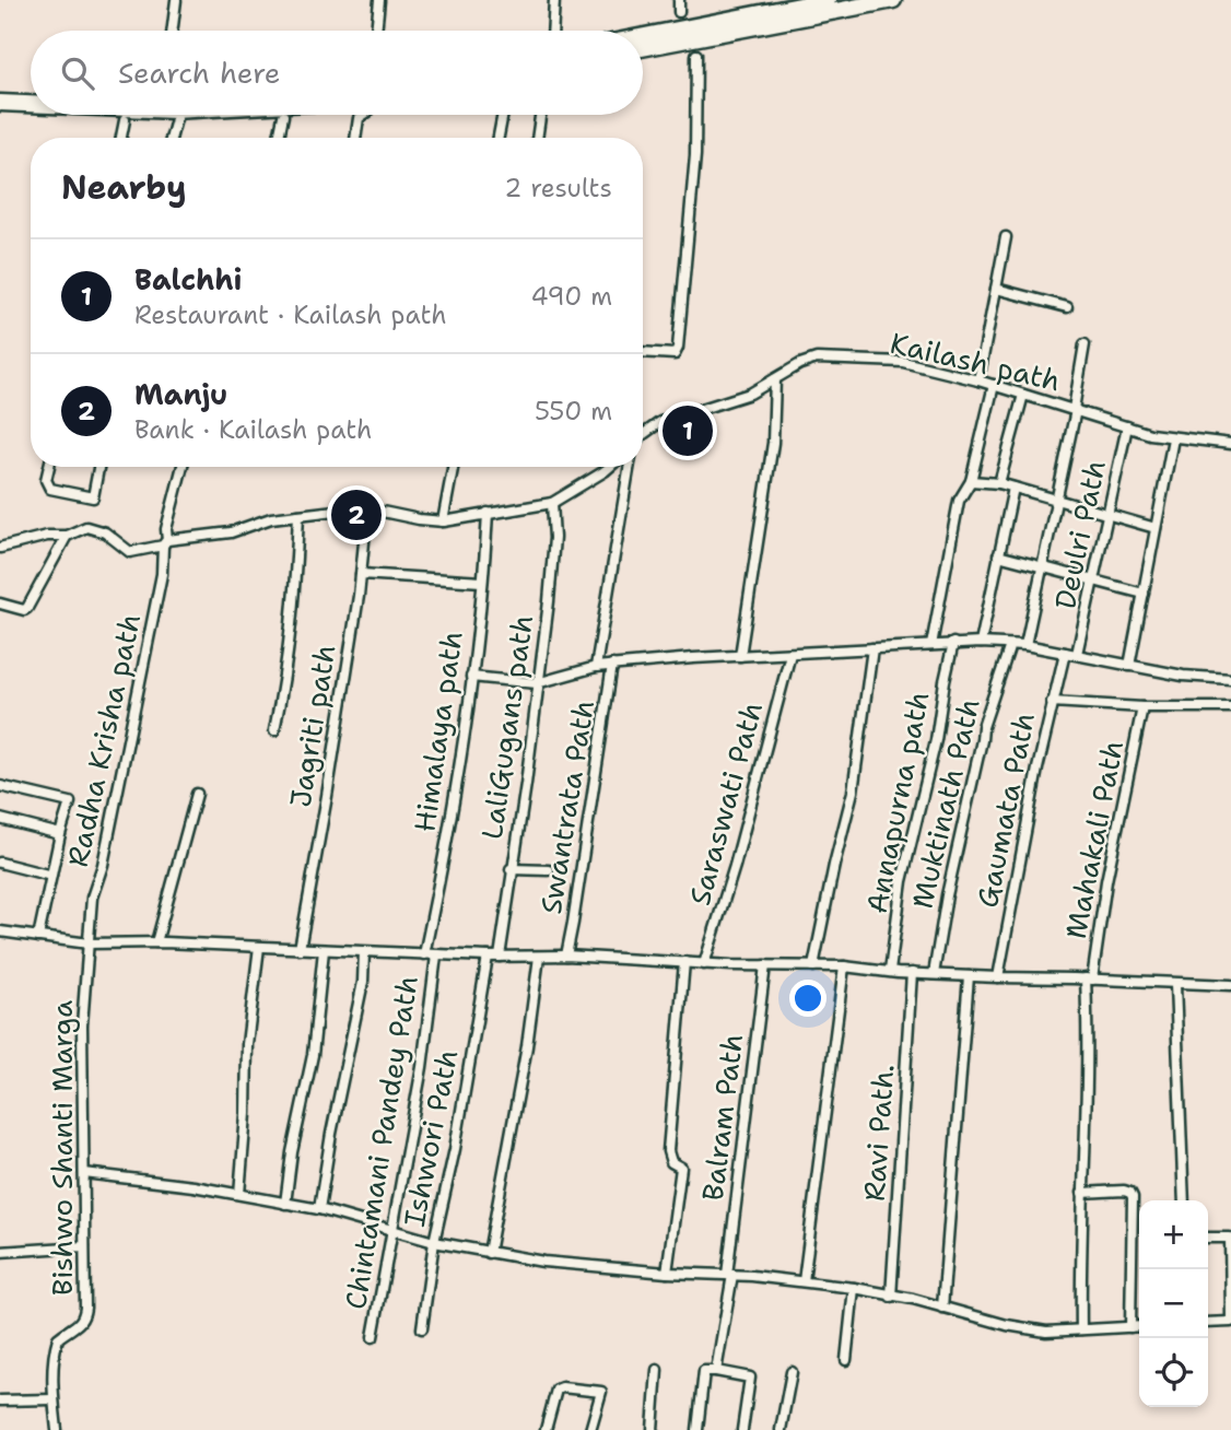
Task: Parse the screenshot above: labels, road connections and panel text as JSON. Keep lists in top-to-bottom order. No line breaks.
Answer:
{"streets":{"street":["Kailash path","Deulri Path","Jagriti path","LaliGugans path","Himalaya path","Radha Krisha path","Annapurna path","Saraswati Path","Muktinath Path","Swantrata Path","Gaumata Path","Mahakali Path","Balram Path","Ravi Path.","Ishwori Path","Chintamani Pandey Path","Bishwo Shanti Marga"]},"crossings":[["Kailash path","Deulri Path"],["Radha Krisha path","Bishwo Shanti Marga"]],"page":{"search":"Search here","heading":["Nearby","2 results"],"list":[{"mark":"1","name":"Balchhi","note":"Restaurant · Kailash path","value":"490 m"},{"mark":"2","name":"Manju","note":"Bank · Kailash path","value":"550 m"}],"pins":["1","2"],"map_buttons":["+","−"]}}
